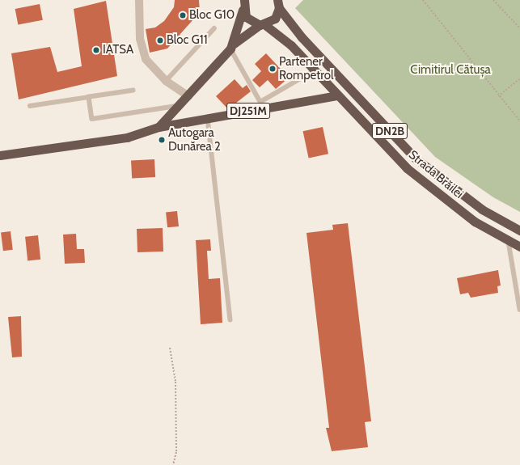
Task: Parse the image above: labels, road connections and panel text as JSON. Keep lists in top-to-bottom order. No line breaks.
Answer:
{"streets":{"highway":["DJ251M","DN2B","Strada Brăilei"]},"crossings":[["DJ251M","Strada Brăilei"]],"parks":["Cimitirul Cătușa"],"places":["Bloc G10","Bloc G11","IATSA","Partener Rompetrol","Autogara Dunărea 2"]}
